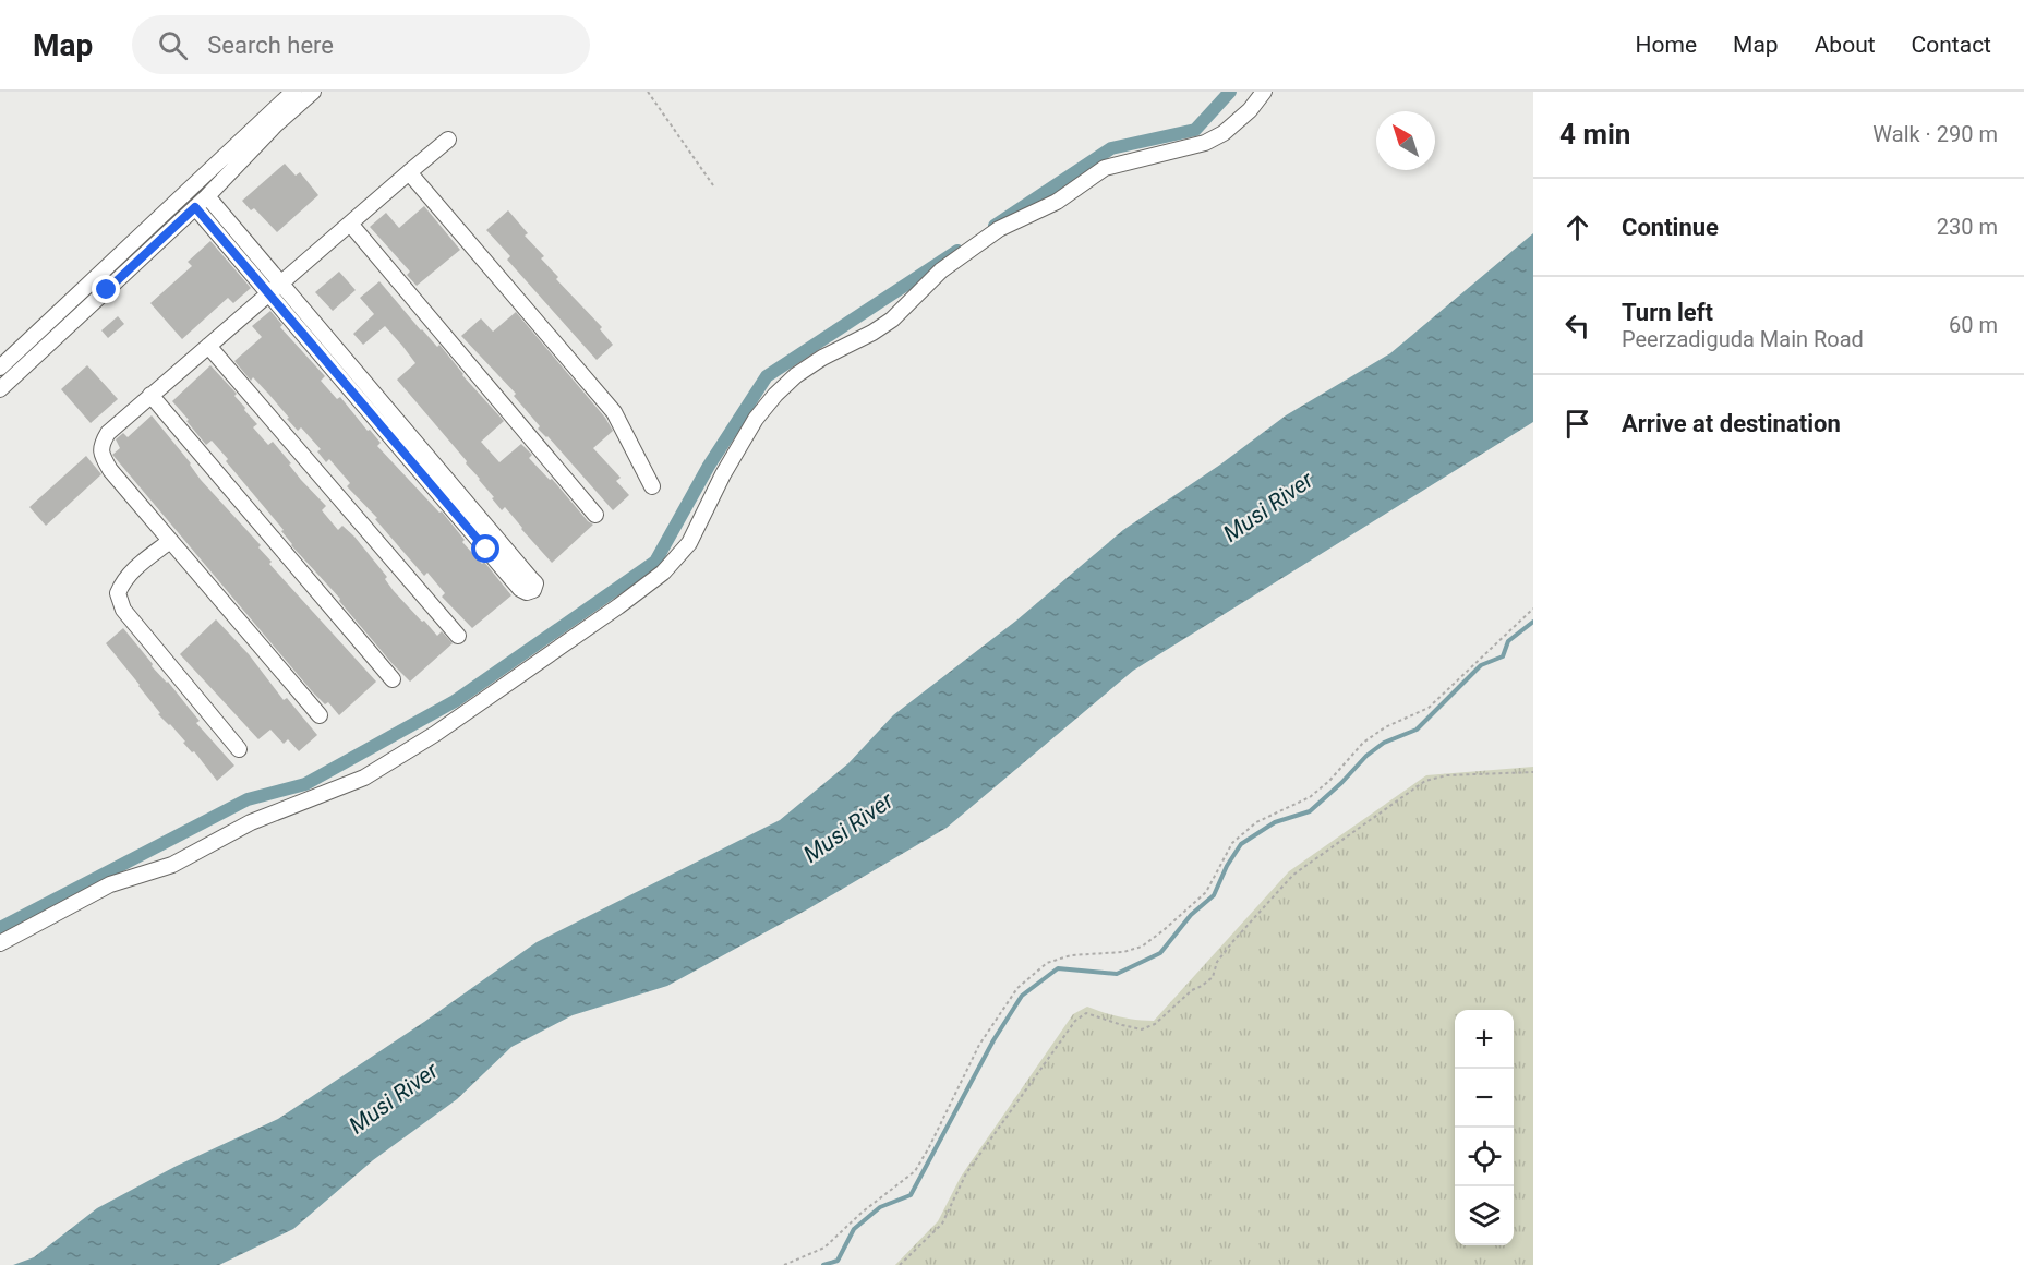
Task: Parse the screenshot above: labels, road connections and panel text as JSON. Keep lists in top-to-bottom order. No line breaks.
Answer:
{"water":["Musi River"],"north":"top left","page":{"header":"Map","search":"Search here","nav":["Home","Map","About","Contact"],"heading":["4 min","Walk · 290 m"],"list":[["Continue","230 m"],["Turn left","Peerzadiguda Main Road","60 m"],"Arrive at destination"],"map_buttons":["+","−"]}}
